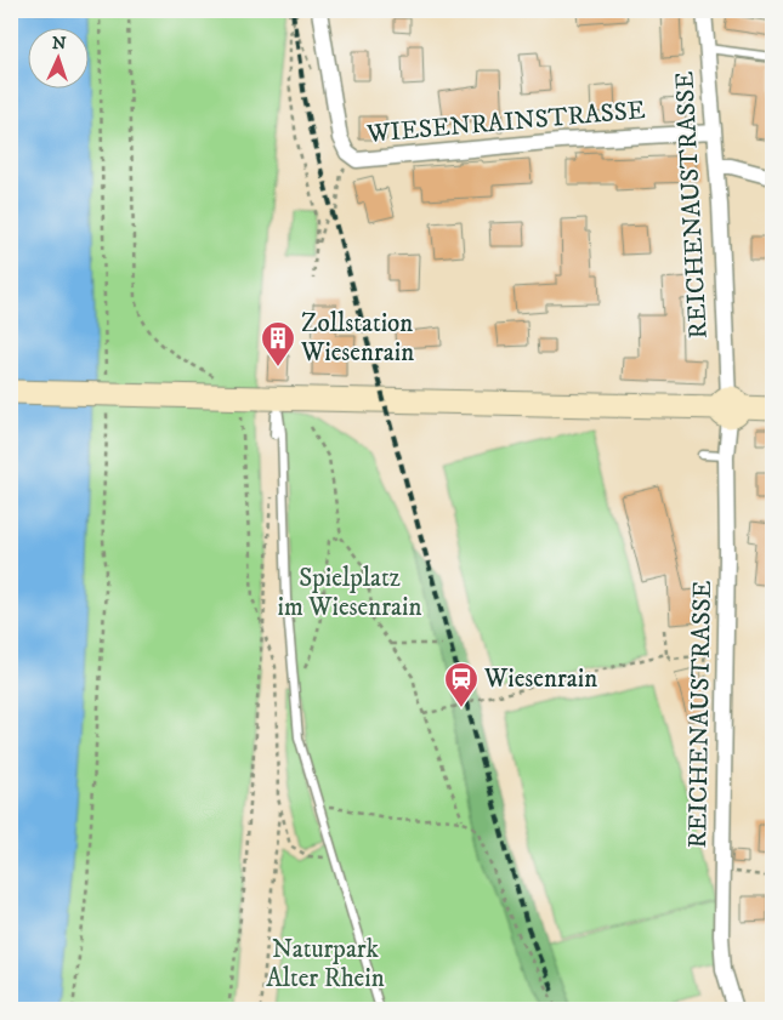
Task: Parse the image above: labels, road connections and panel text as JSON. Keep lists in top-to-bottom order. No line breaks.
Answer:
{"streets":{"street":["WIESENRAINSTRASSE","REICHENAUSTRASSE"]},"crossings":[["WIESENRAINSTRASSE","REICHENAUSTRASSE"]],"parks":["Spielplatz im Wiesenrain","Naturpark Alter Rhein"],"places":{"building":["Zollstation Wiesenrain"],"station":["Wiesenrain"]},"north":"top"}
